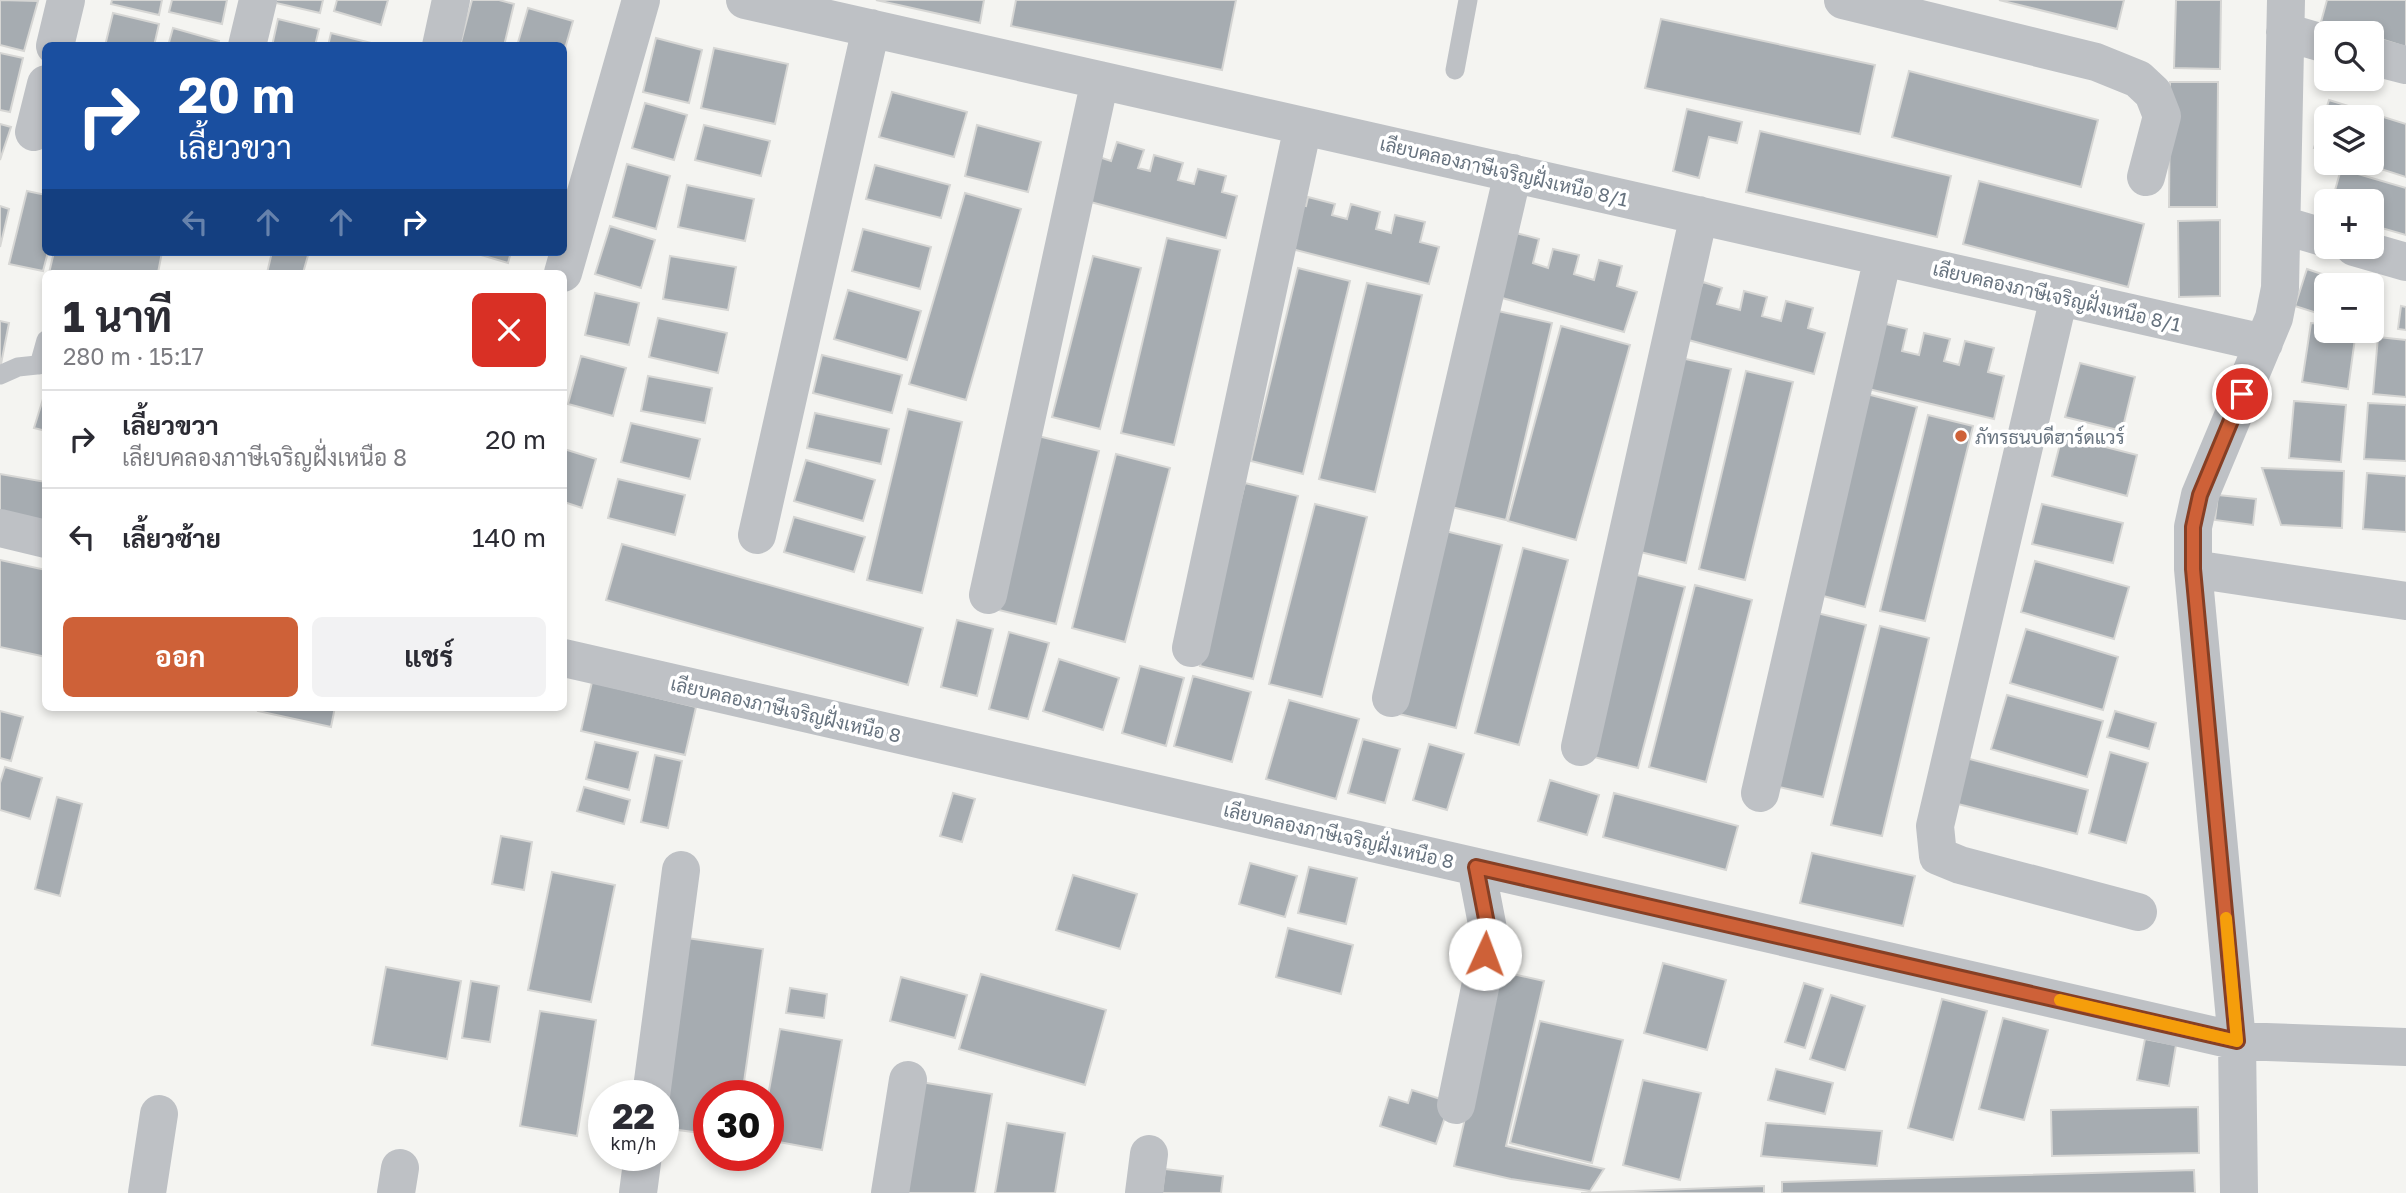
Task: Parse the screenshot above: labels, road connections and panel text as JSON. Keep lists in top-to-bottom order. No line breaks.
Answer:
{"streets":{"street":["เลียบคลองภาษีเจริญฝั่งเหนือ 8/1","เลียบคลองภาษีเจริญฝั่งเหนือ 8"]},"places":["ภัทรธนบดีฮาร์ดแวร์"],"page":{"map_buttons":["+","−"],"turn":["20 m","เลี้ยวขวา"],"heading":["1 นาที","280 m · 15:17"],"list":[{"name":"เลี้ยวขวา","note":"เลียบคลองภาษีเจริญฝั่งเหนือ 8","value":"20 m"},{"name":"เลี้ยวซ้าย","value":"140 m"}],"buttons":["ออก","แชร์"],"speed":"22 km/h","limit":"30"}}
